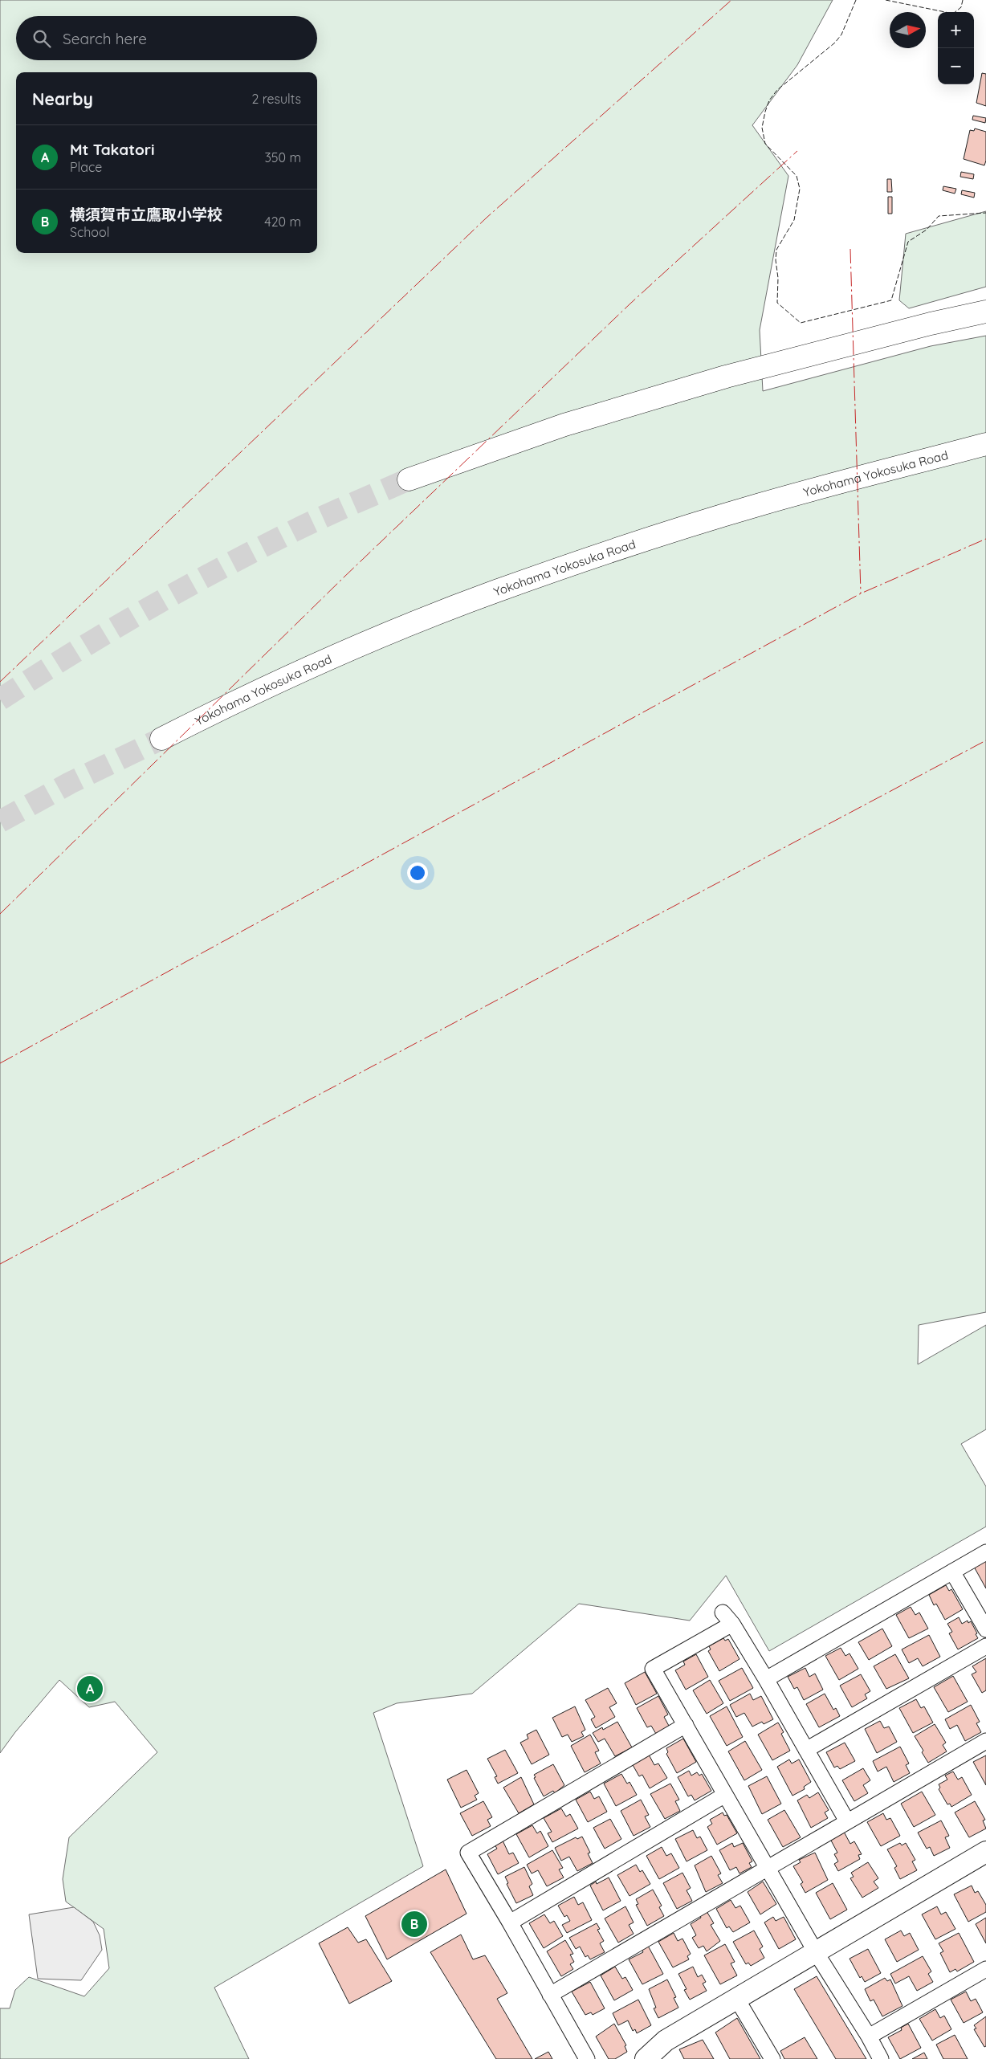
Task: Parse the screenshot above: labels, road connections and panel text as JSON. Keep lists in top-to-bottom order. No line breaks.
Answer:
{"streets":{"highway":["Yokohama Yokosuka Road"]},"north":"right","page":{"map_buttons":["+","−"],"search":"Search here","heading":["Nearby","2 results"],"list":[{"mark":"A","name":"Mt Takatori","note":"Place","value":"350 m"},{"mark":"B","name":"横須賀市立鷹取小学校","note":"School","value":"420 m"}],"pins":["A","B"]}}
